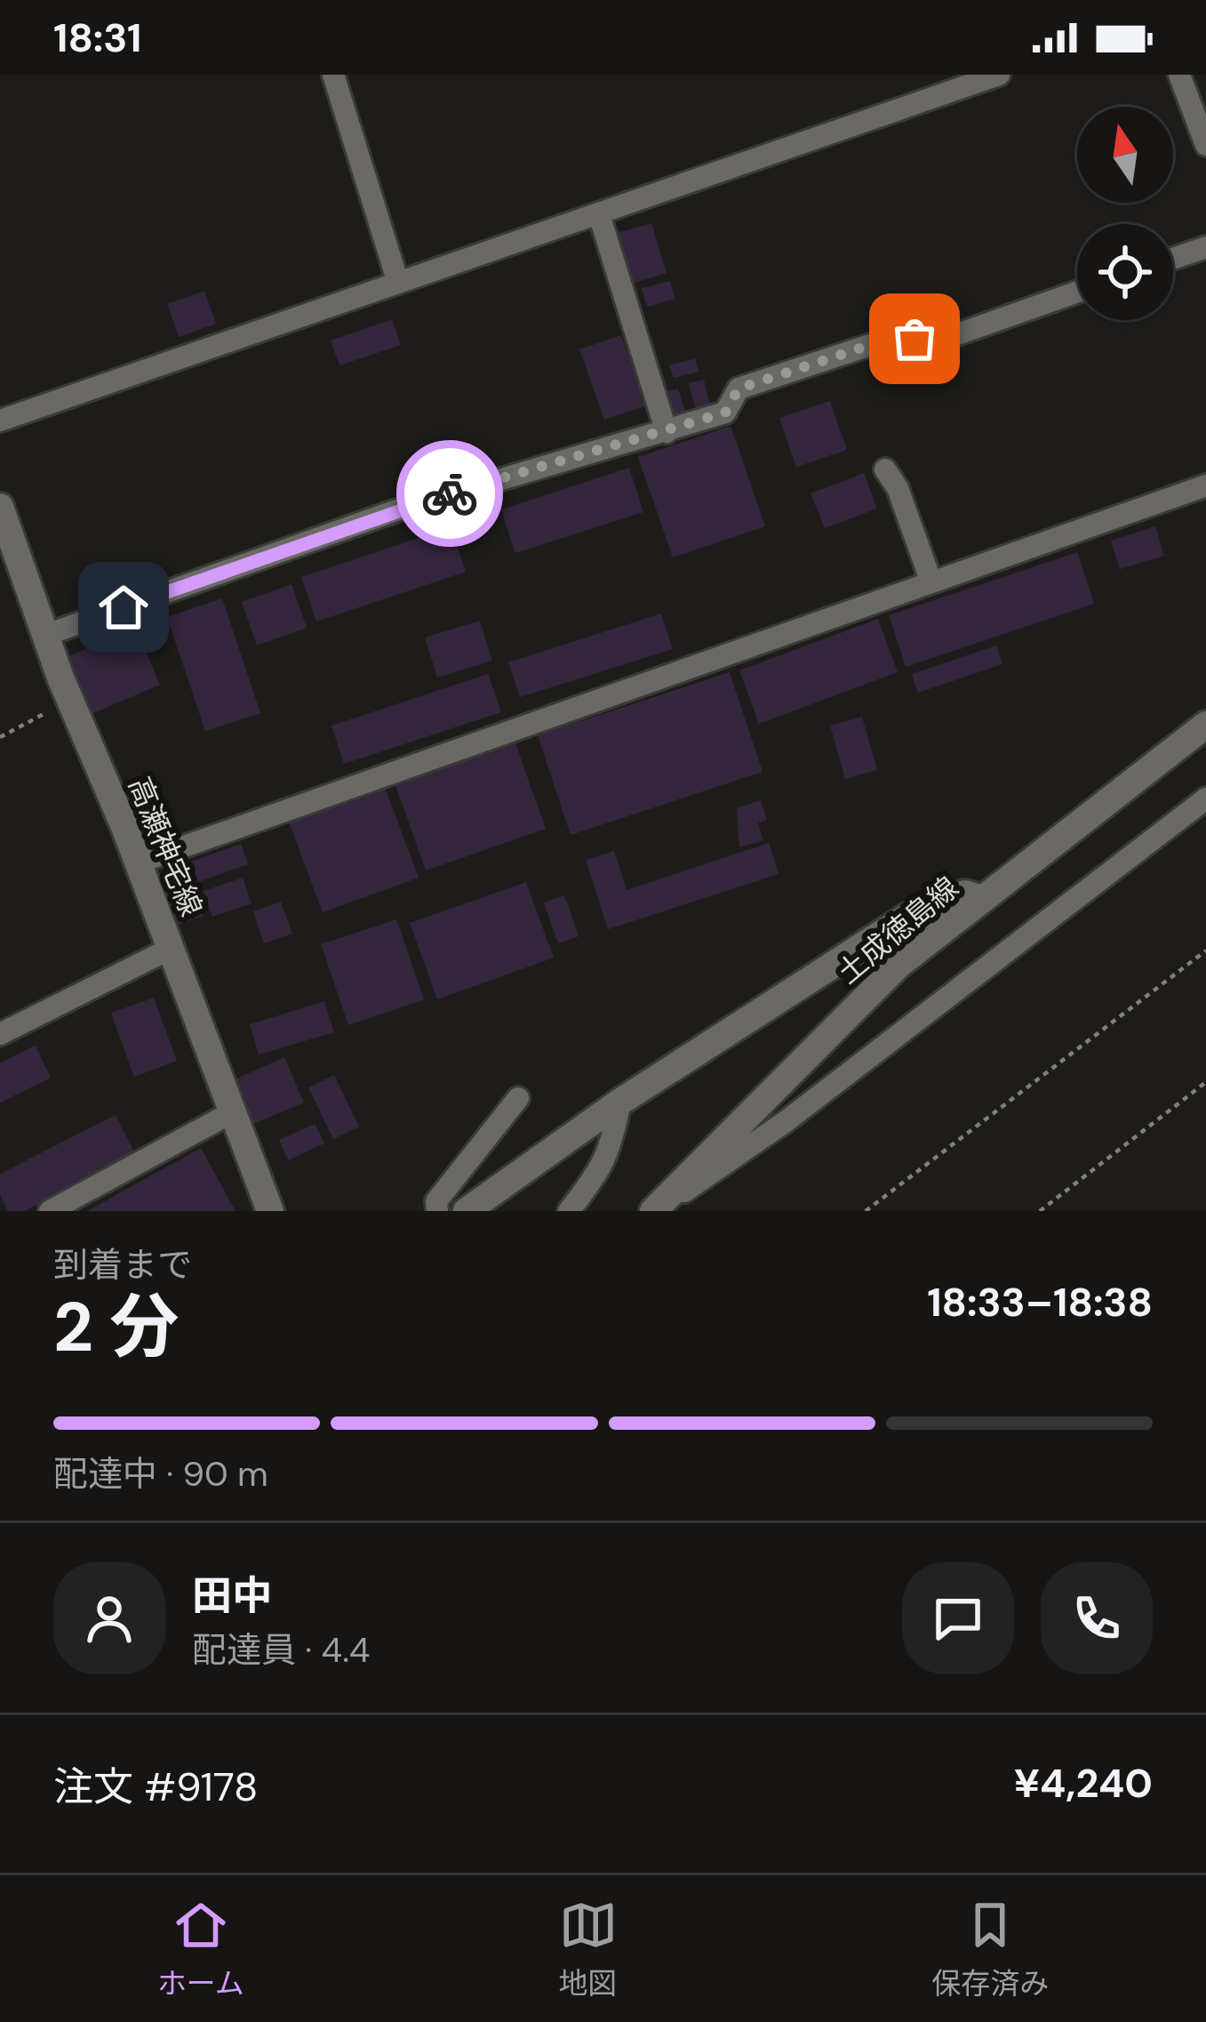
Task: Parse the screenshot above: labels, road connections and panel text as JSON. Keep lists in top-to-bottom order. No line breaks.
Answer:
{"streets":{"main road":["高瀬神宅線","土成徳島線"]},"north":"top","page":{"status":"18:31","heading":["2 分","到着まで","18:33–18:38"],"panel":["田中","配達員 · 4.4","注文 #9178","¥4,240"],"bar":"配達中 · 90 m","tabs":["ホーム","地図","保存済み"]}}
